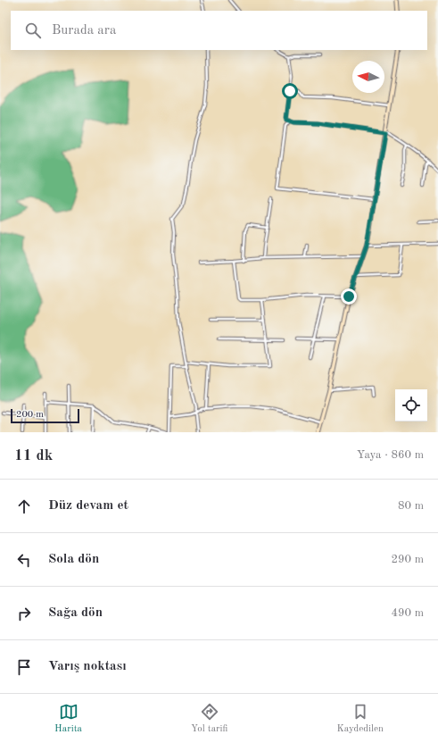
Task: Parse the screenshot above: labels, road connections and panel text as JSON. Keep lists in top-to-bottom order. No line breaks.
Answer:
{"scale_bar":"200 m","north":"left","page":{"search":"Burada ara","scale":"200 m","heading":["11 dk","Yaya · 860 m"],"list":[["Düz devam et","80 m"],["Sola dön","290 m"],["Sağa dön","490 m"],"Varış noktası"],"nav":["Harita","Yol tarifi","Kaydedilen"]}}
